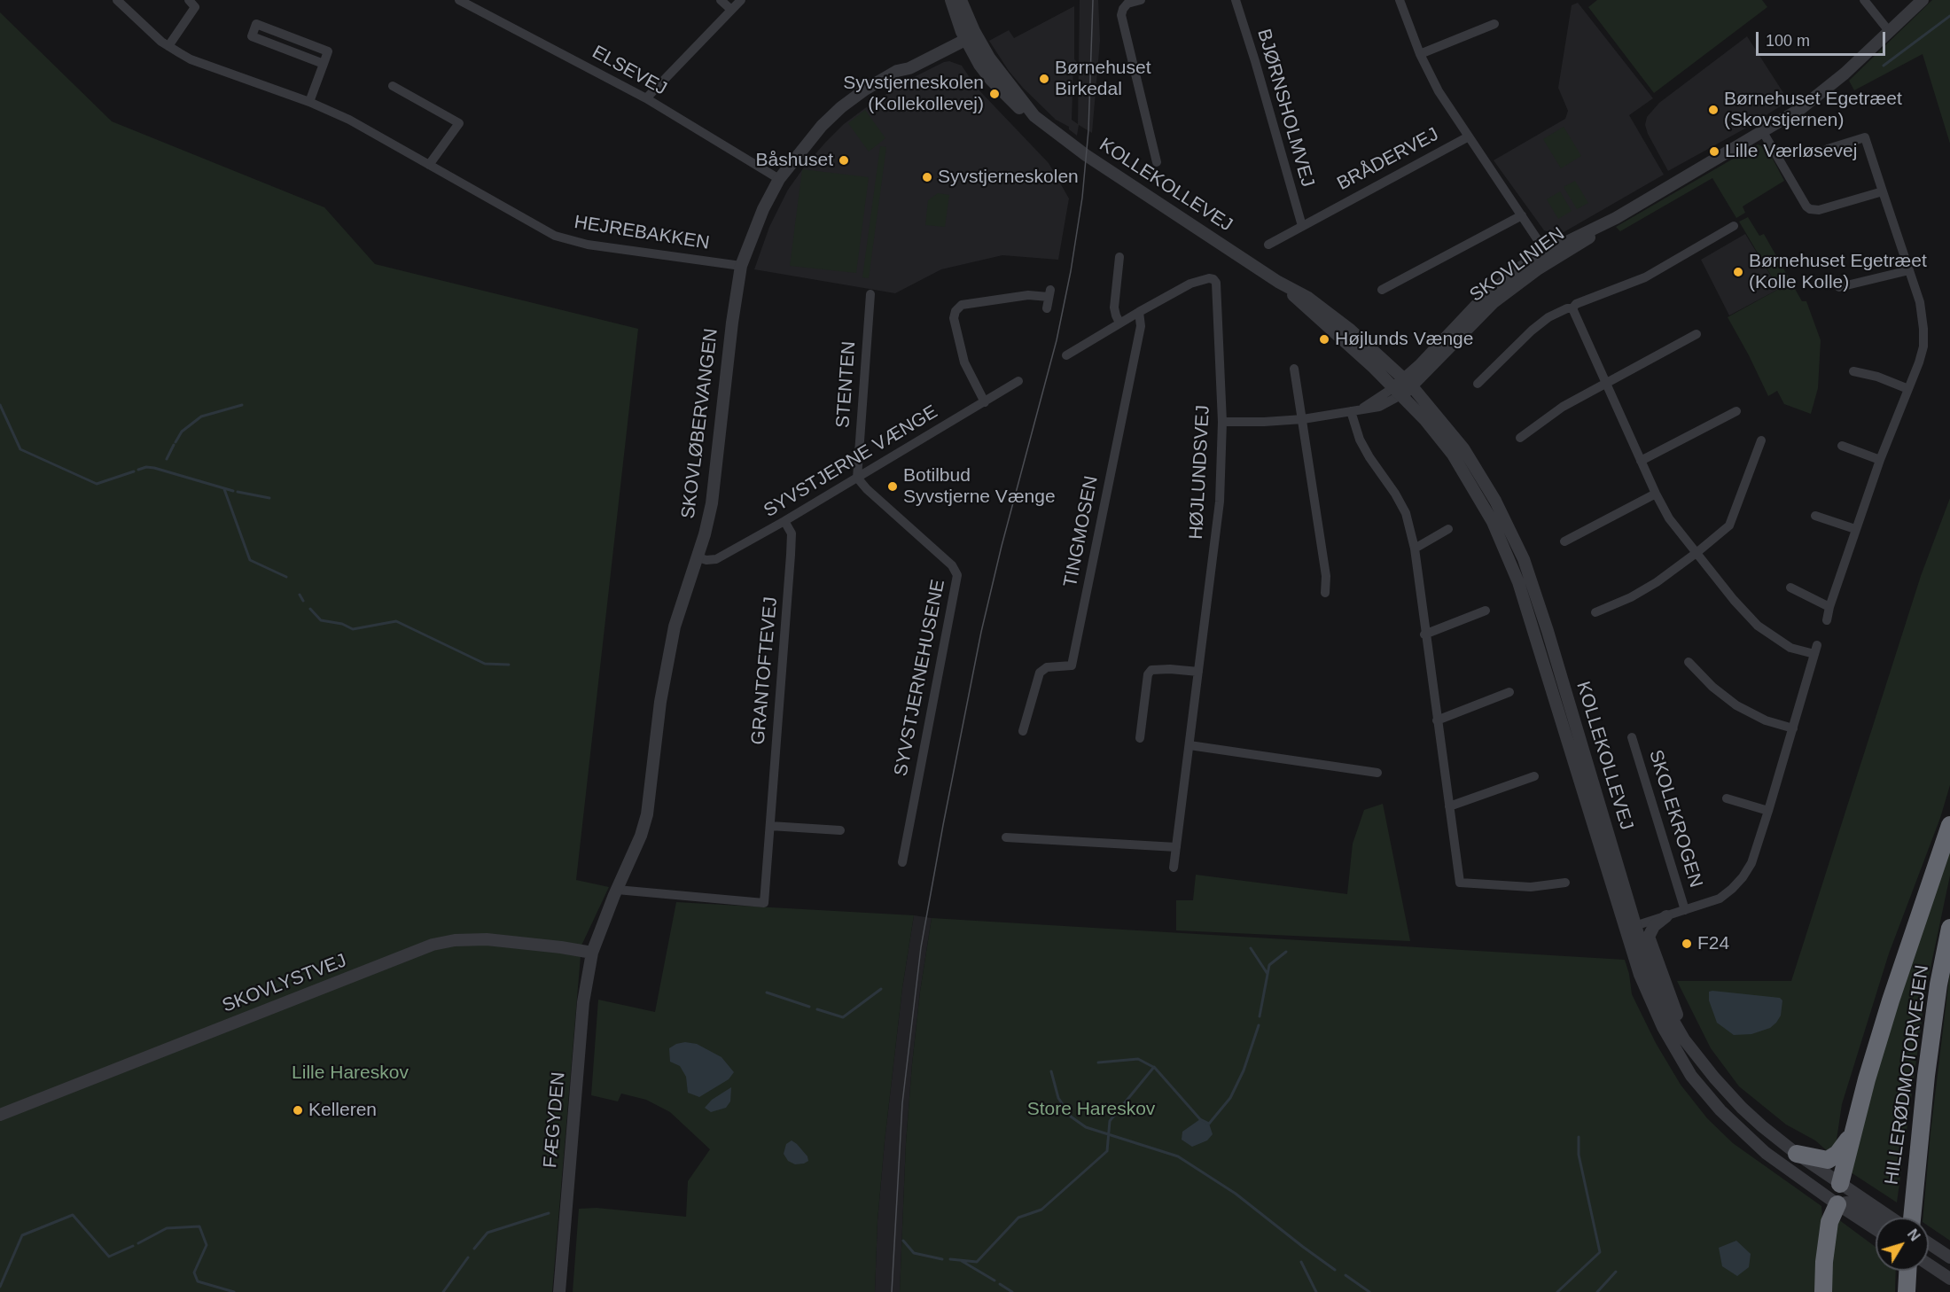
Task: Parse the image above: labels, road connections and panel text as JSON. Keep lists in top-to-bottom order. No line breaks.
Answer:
{"streets":{"highway":["HILLERØDMOTORVEJEN"],"street":["ELSEVEJ","BJØRNSHOLMVEJ","BRÅDERVEJ","KOLLEKOLLEVEJ","HEJREBAKKEN","SKOVLINIEN","STENTEN","SKOVLØBERVANGEN","SYVSTJERNE VÆNGE","HØJLUNDSVEJ","TINGMOSEN","GRANTOFTEVEJ","SYVSTJERNEHUSENE","SKOLEKROGEN","SKOVLYSTVEJ","FÆGYDEN"]},"crossings":[["ELSEVEJ","SKOVLØBERVANGEN"],["BJØRNSHOLMVEJ","BRÅDERVEJ"],["KOLLEKOLLEVEJ","SKOVLINIEN"],["KOLLEKOLLEVEJ","SKOVLØBERVANGEN"],["KOLLEKOLLEVEJ","SKOLEKROGEN"],["HEJREBAKKEN","SKOVLØBERVANGEN"],["STENTEN","SYVSTJERNE VÆNGE"],["STENTEN","SYVSTJERNEHUSENE"],["SKOVLØBERVANGEN","SYVSTJERNE VÆNGE"],["SKOVLØBERVANGEN","GRANTOFTEVEJ"],["SKOVLØBERVANGEN","SKOVLYSTVEJ"],["SKOVLØBERVANGEN","FÆGYDEN"],["SYVSTJERNE VÆNGE","GRANTOFTEVEJ"],["SYVSTJERNE VÆNGE","SYVSTJERNEHUSENE"],["HØJLUNDSVEJ","TINGMOSEN"],["SKOVLYSTVEJ","FÆGYDEN"]],"parks":["Lille Hareskov","Store Hareskov"],"places":["Børnehuset Birkedal","Syvstjerneskolen (Kollekollevej)","Børnehuset Egetræet (Skovstjernen)","Lille Værløsevej","Båshuset","Syvstjerneskolen","Børnehuset Egetræet (Kolle Kolle)","Højlunds Vænge","Botilbud Syvstjerne Vænge","F24","Kelleren"],"scale_bar":"100 m","north":"top right"}
